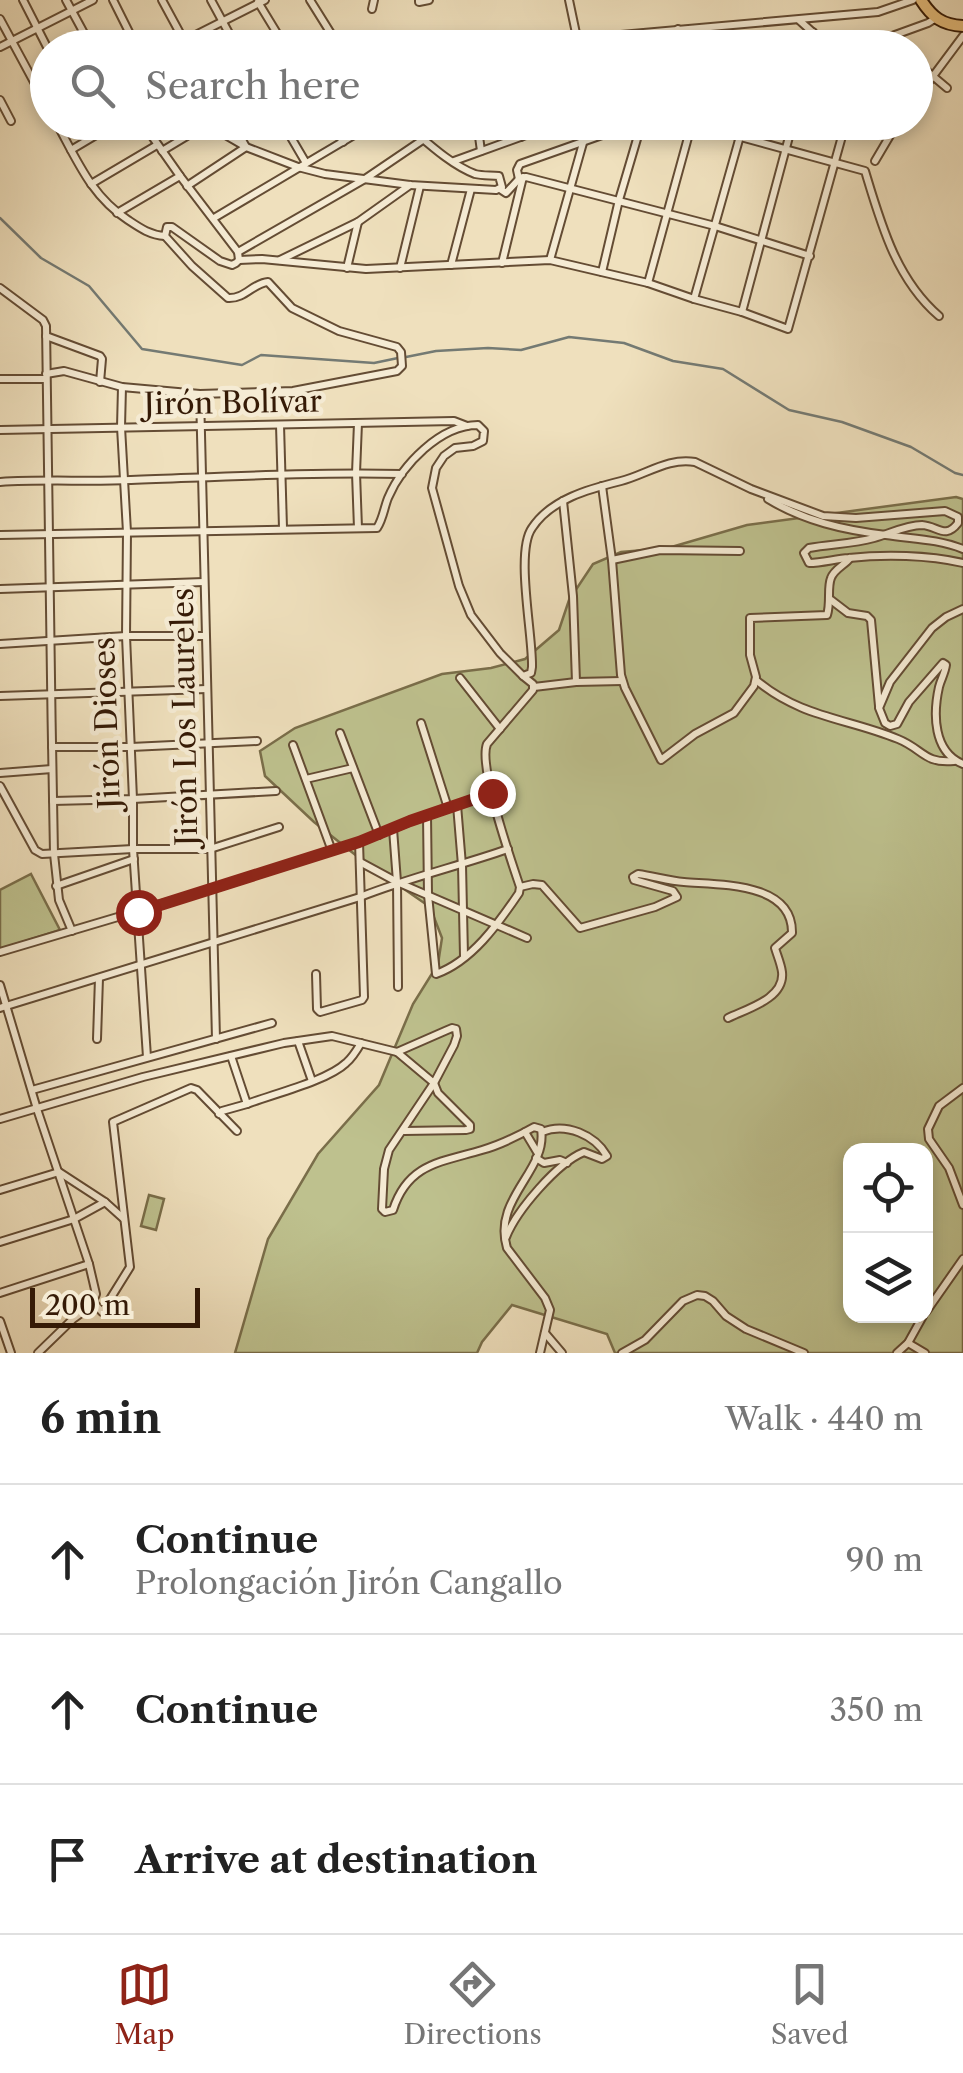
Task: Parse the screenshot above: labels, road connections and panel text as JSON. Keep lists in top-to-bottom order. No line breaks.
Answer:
{"streets":{"street":["Jirón Bolívar","Jirón Los Laureles","Jirón Dioses"]},"crossings":[["Jirón Bolívar","Jirón Los Laureles"],["Jirón Bolívar","Jirón Dioses"]],"scale_bar":"200 m","page":{"search":"Search here","scale":"200 m","heading":["6 min","Walk · 440 m"],"list":[["Continue","Prolongación Jirón Cangallo","90 m"],["Continue","350 m"],"Arrive at destination"],"nav":["Map","Directions","Saved"]}}
